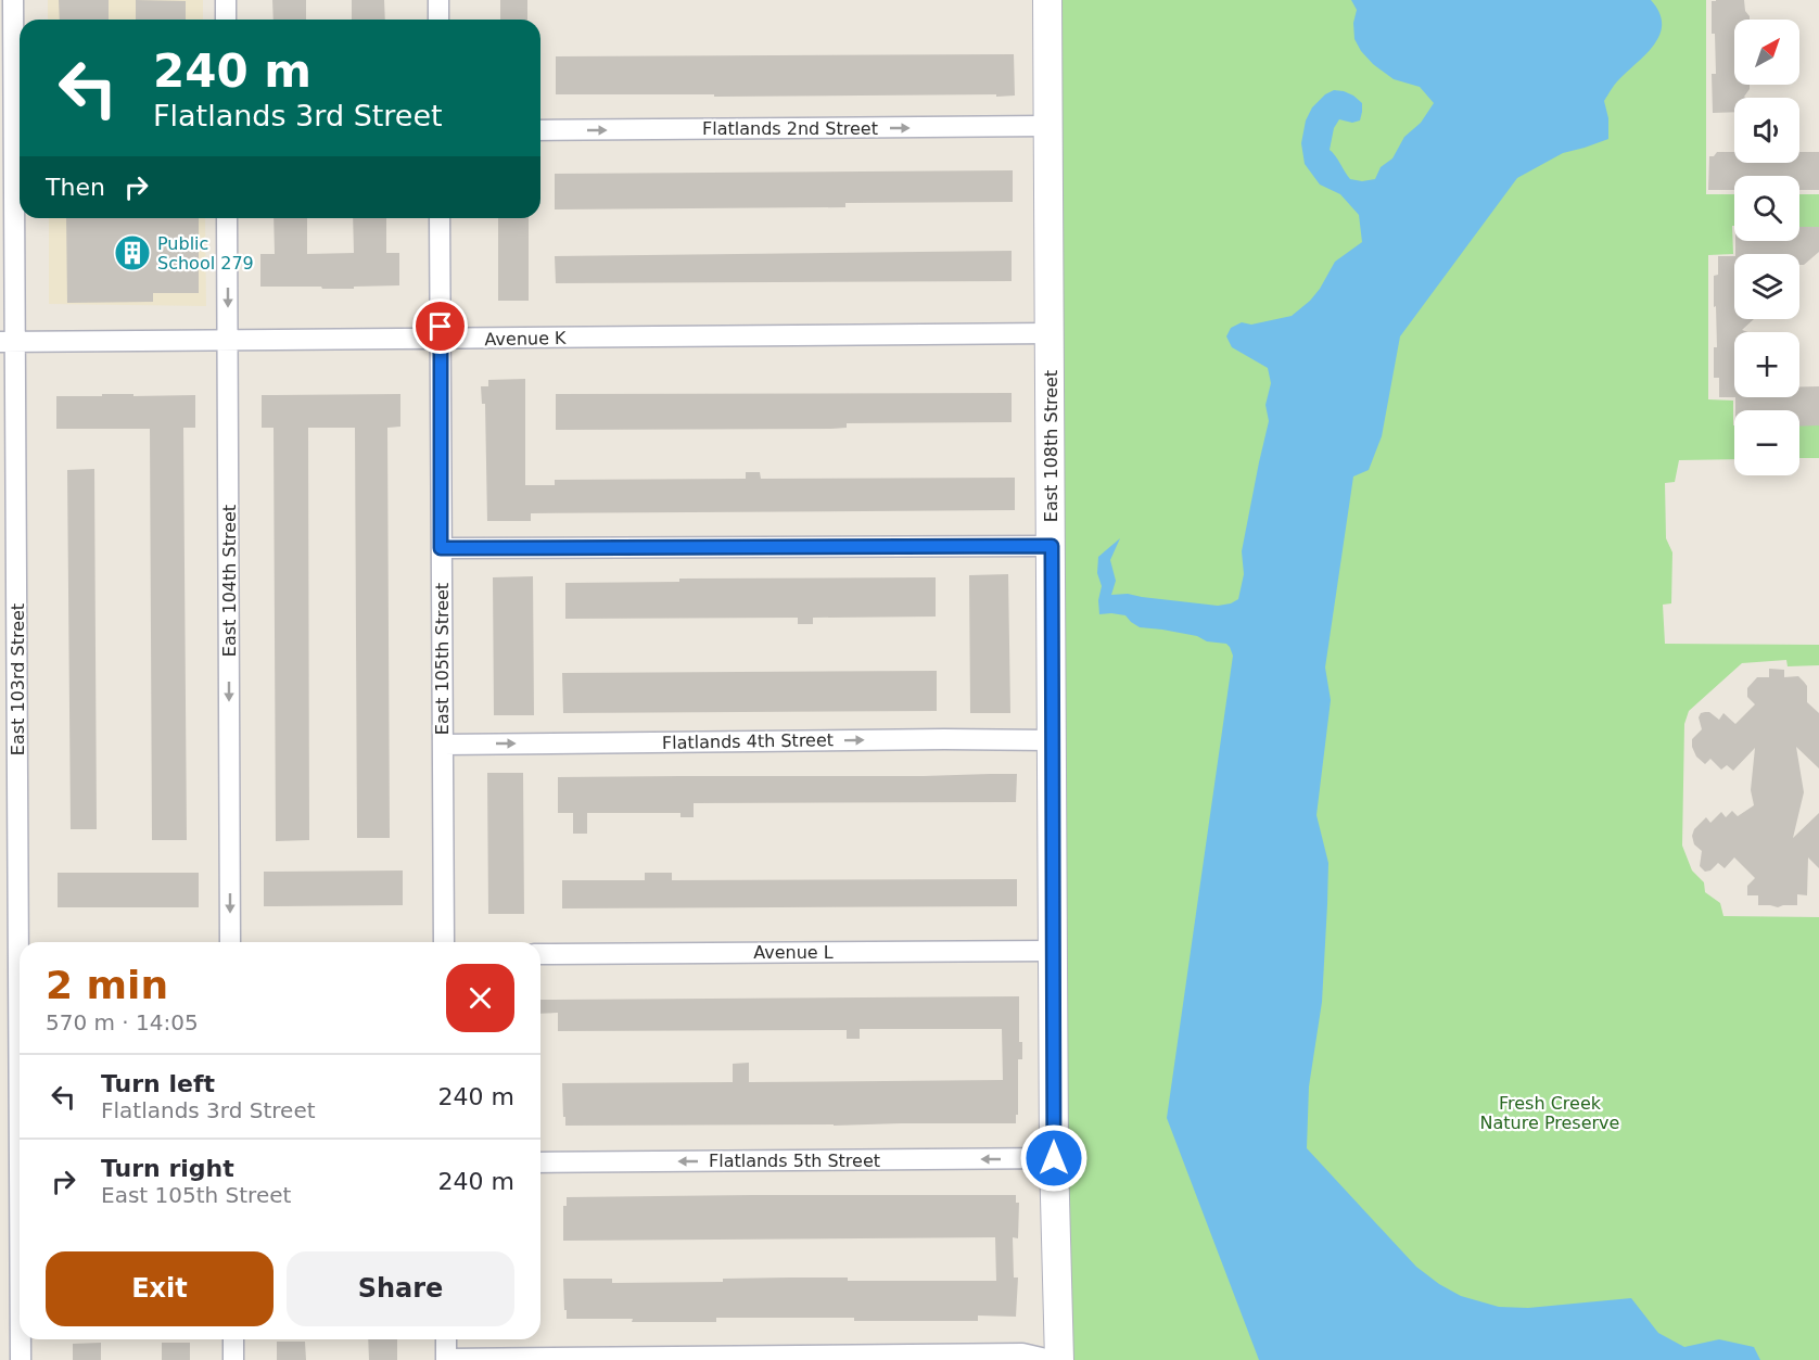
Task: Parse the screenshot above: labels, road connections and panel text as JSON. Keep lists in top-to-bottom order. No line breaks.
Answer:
{"streets":{"street":["Flatlands 2nd Street","Avenue K","East 108th Street","East 104th Street","East 105th Street","East 103rd Street","Flatlands 4th Street","Avenue L","Flatlands 5th Street"]},"crossings":[["Flatlands 2nd Street","East 108th Street"],["Avenue K","East 108th Street"],["Avenue K","East 104th Street"],["Avenue K","East 105th Street"],["Avenue K","East 103rd Street"],["East 108th Street","Flatlands 4th Street"],["East 108th Street","Avenue L"],["East 108th Street","Flatlands 5th Street"],["East 105th Street","Flatlands 4th Street"]],"one_way":["Flatlands 2nd Street","East 104th Street","Flatlands 4th Street","Flatlands 5th Street"],"parks":["Fresh Creek Nature Preserve"],"places":{"building":["Public School 279"]},"north":"top right","page":{"map_buttons":["+","−"],"turn":["240 m","Flatlands 3rd Street"],"then":"Then","heading":["2 min","570 m · 14:05"],"list":[{"name":"Turn left","note":"Flatlands 3rd Street","value":"240 m"},{"name":"Turn right","note":"East 105th Street","value":"240 m"}],"buttons":["Exit","Share"]}}
